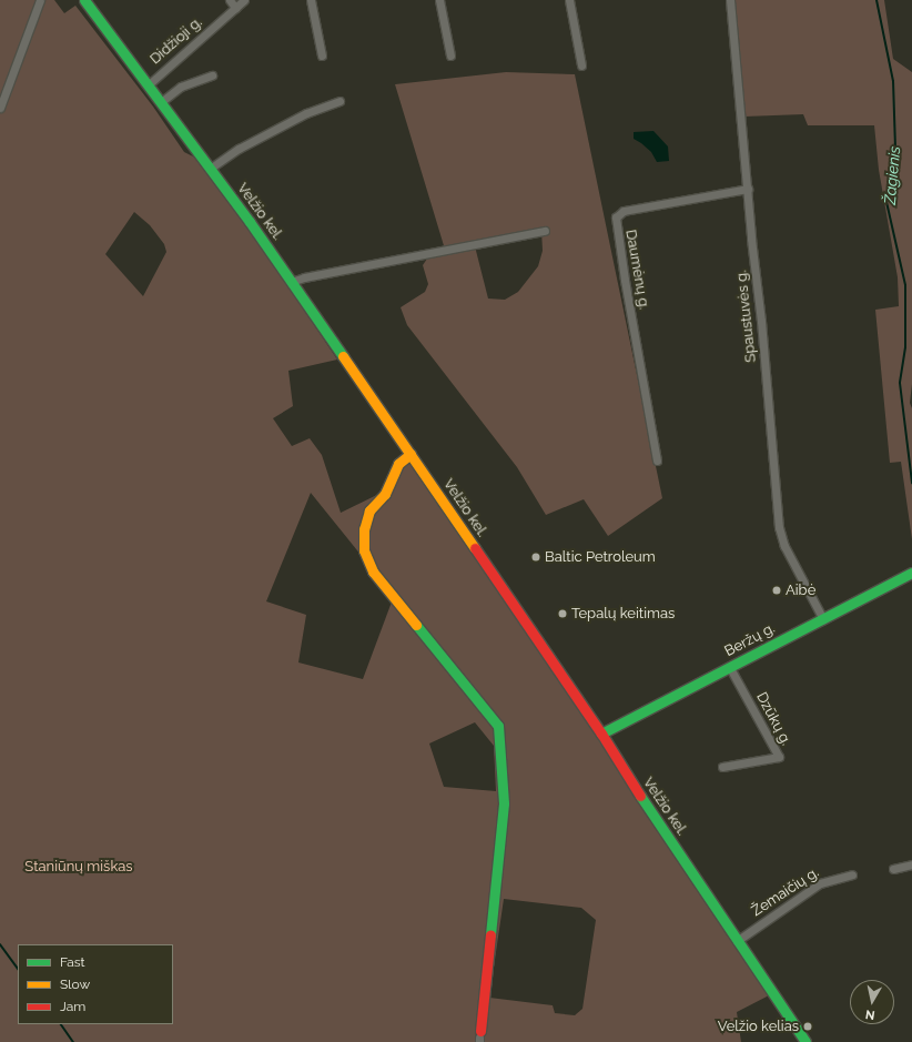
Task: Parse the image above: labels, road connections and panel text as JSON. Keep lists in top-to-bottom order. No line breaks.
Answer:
{"streets":{"main road":["Velžio kel.","Beržų g."],"street":["Didžioji g.","Daumėnų g.","Spaustuvės g.","Dzūkų g.","Žemaičių g."]},"crossings":[["Didžioji g.","Velžio kel."],["Velžio kel.","Beržų g."],["Velžio kel.","Žemaičių g."],["Daumėnų g.","Spaustuvės g."],["Spaustuvės g.","Beržų g."],["Beržų g.","Dzūkų g."]],"water":["Žagienis"],"parks":["Staniūnų miškas"],"places":["Baltic Petroleum","Aibė","Tepalų keitimas","Velžio kelias"],"legend":["Fast","Slow","Jam"],"north":"bottom"}
